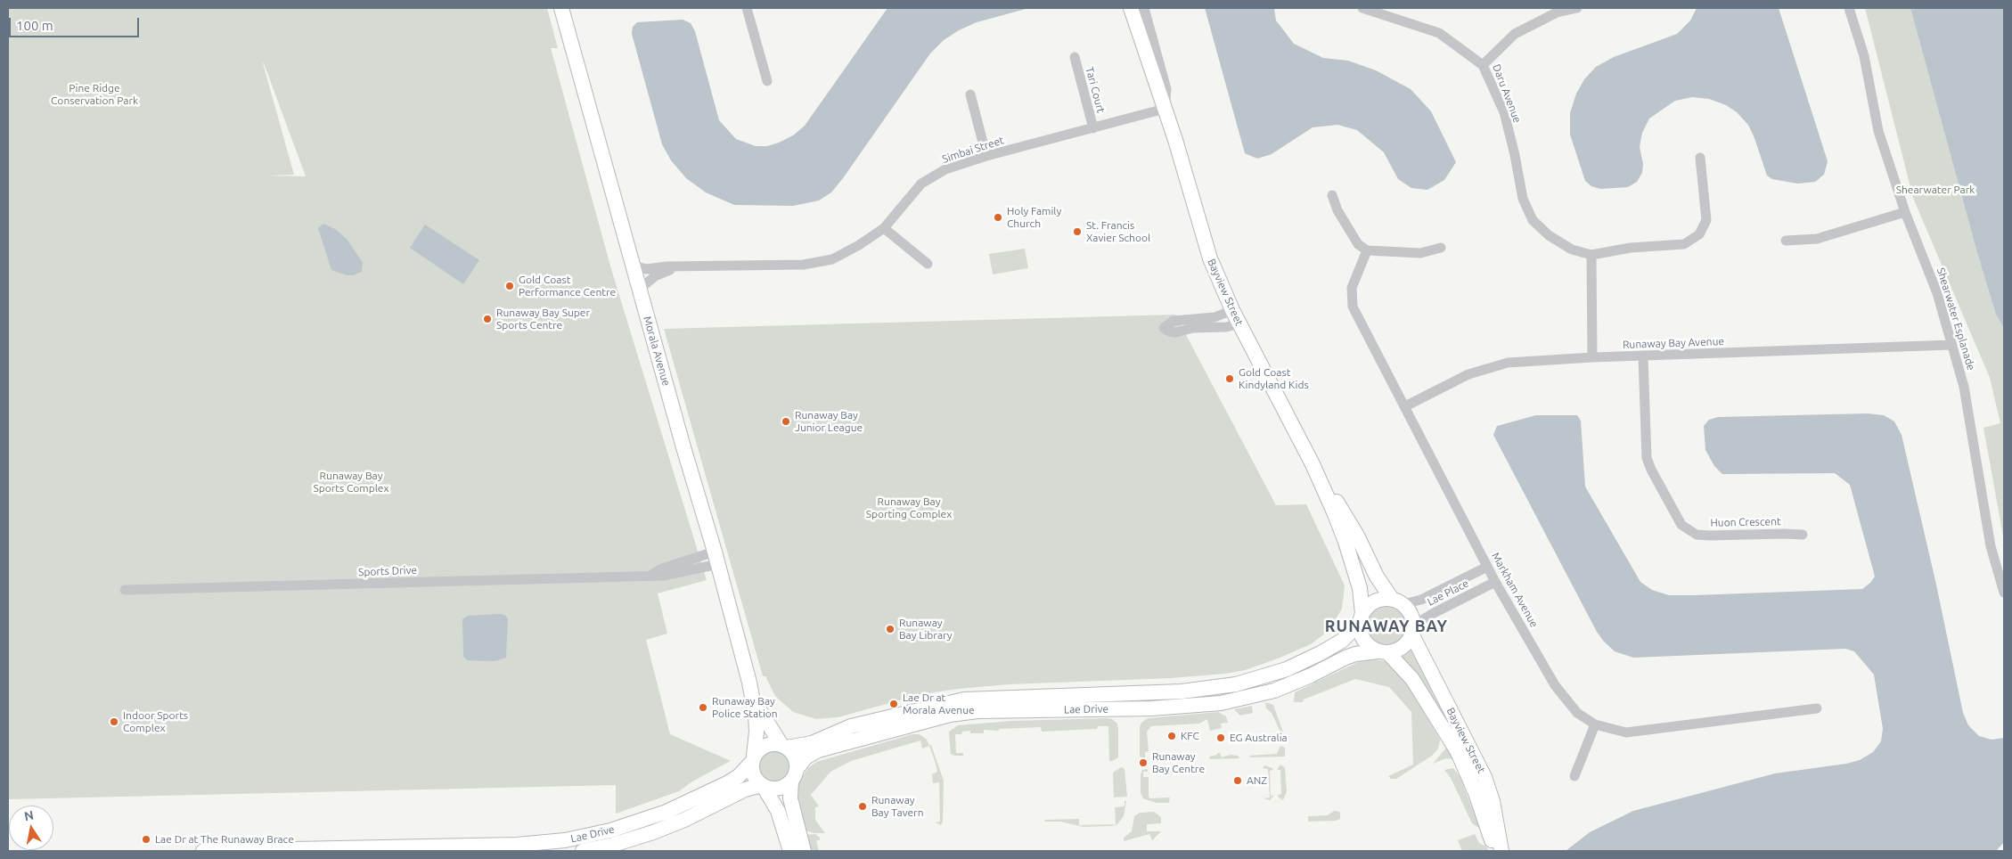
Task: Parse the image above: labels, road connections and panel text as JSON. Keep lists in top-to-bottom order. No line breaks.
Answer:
{"streets":{"main road":["Bayview Street","Morala Avenue","Lae Drive"],"street":["Tari Court","Daru Avenue","Simbai Street","Shearwater Esplanade","Runaway Bay Avenue","Huon Crescent","Sports Drive","Markham Avenue","Lae Place"]},"crossings":[["Tari Court","Simbai Street"],["Simbai Street","Bayview Street"],["Simbai Street","Morala Avenue"],["Bayview Street","Lae Place"],["Bayview Street","Lae Drive"],["Shearwater Esplanade","Runaway Bay Avenue"],["Runaway Bay Avenue","Huon Crescent"],["Runaway Bay Avenue","Markham Avenue"],["Morala Avenue","Sports Drive"],["Morala Avenue","Lae Drive"],["Markham Avenue","Lae Place"],["Lae Place","Lae Drive"]],"districts":["RUNAWAY BAY"],"parks":["Pine Ridge Conservation Park","Shearwater Park","Runaway Bay Sports Complex","Runaway Bay Sporting Complex"],"places":["Holy Family Church","St. Francis Xavier School","Gold Coast Performance Centre","Runaway Bay Super Sports Centre","Gold Coast Kindyland Kids","Runaway Bay Junior League","Runaway Bay Library","Lae Dr at Morala Avenue","Runaway Bay Police Station","Indoor Sports Complex","KFC","EG Australia","Runaway Bay Centre","ANZ","Runaway Bay Tavern","Lae Dr at The Runaway Brace"],"scale_bar":"100 m","north":"top"}
